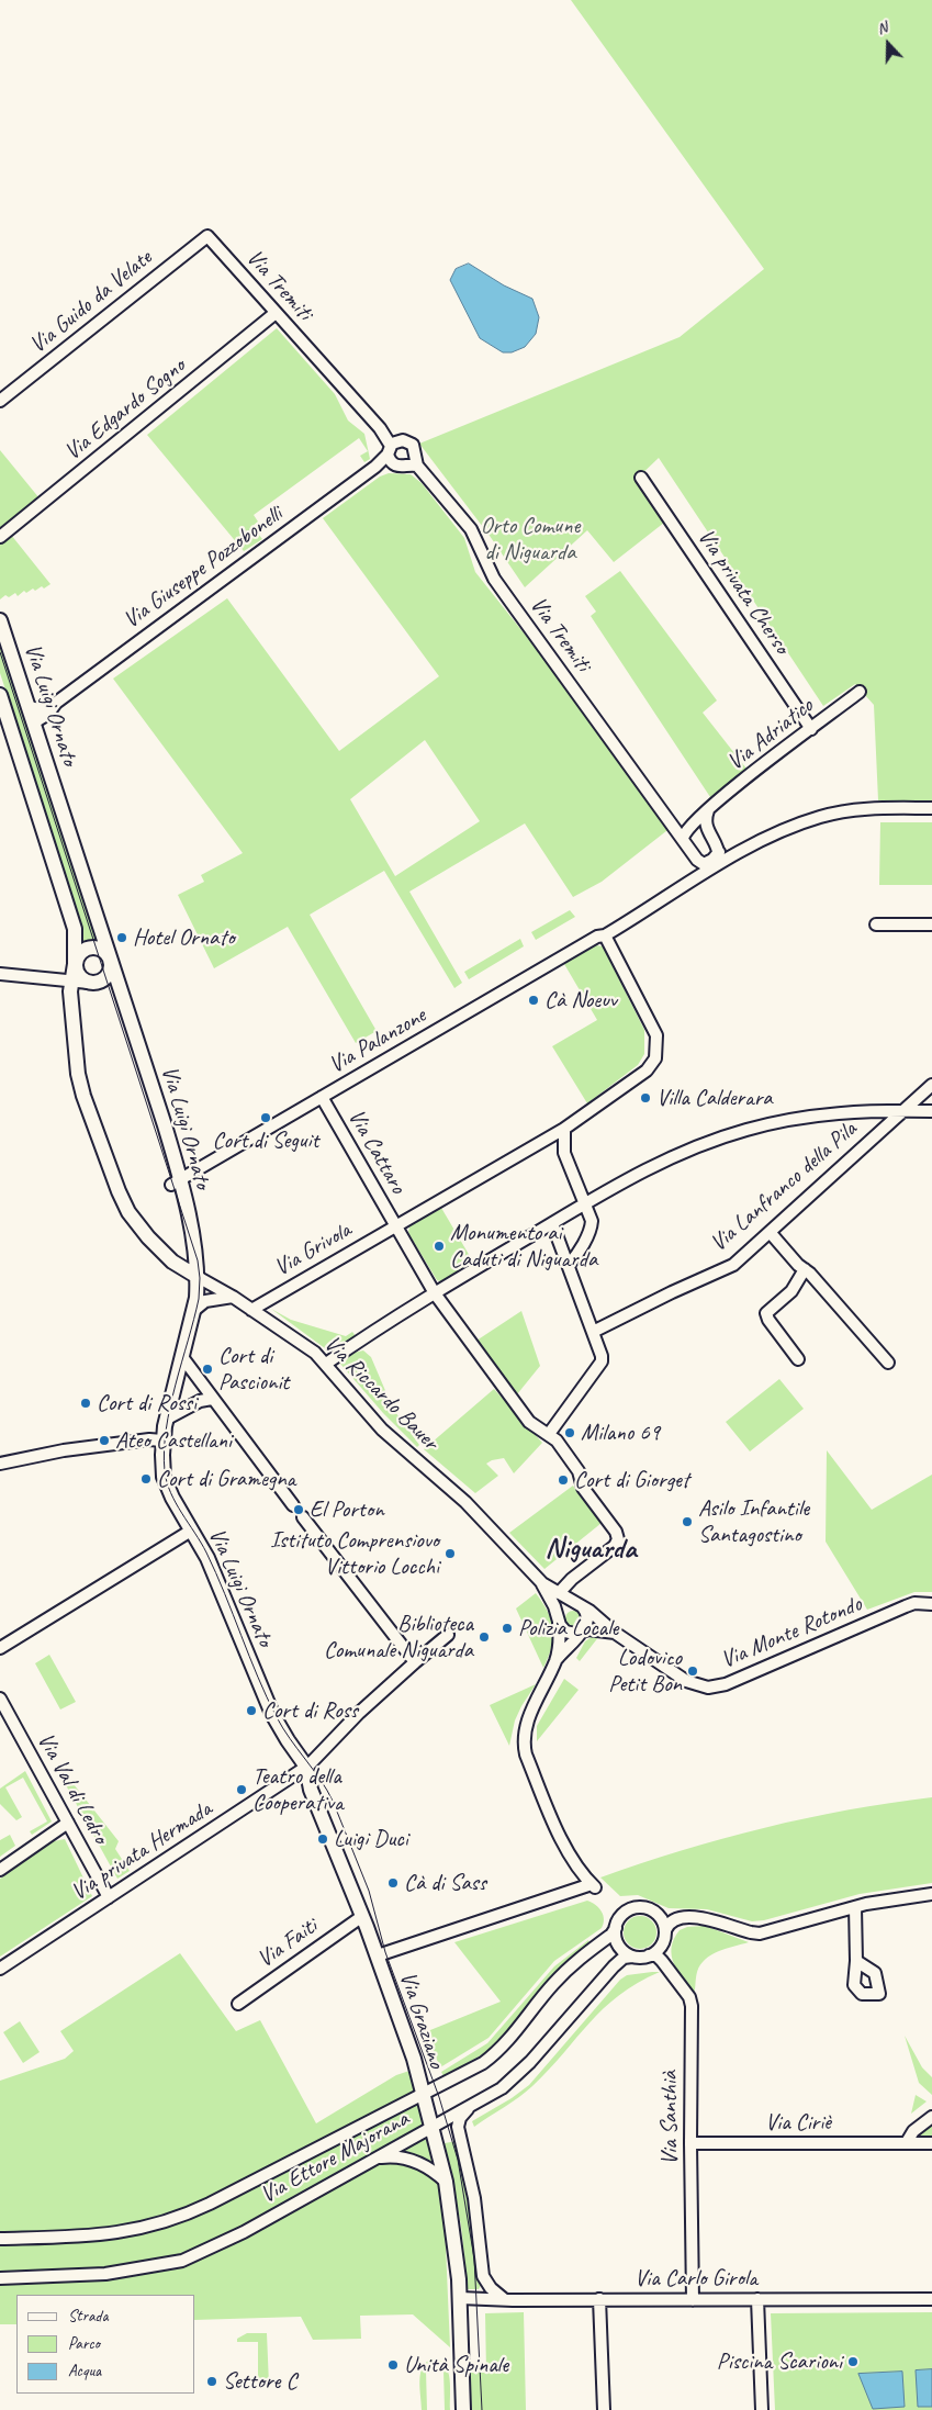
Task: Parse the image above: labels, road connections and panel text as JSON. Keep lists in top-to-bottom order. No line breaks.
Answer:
{"streets":{"main road":["Via Luigi Ornato","Via Graziano"],"street":["Via Tremiti","Via Guido da Velate","Via Edgardo Sogno","Via Giuseppe Pozzobonelli","Via privata Cherso","Via Adriatico","Via Palanzone","Via Cattaro","Via Lanfranco della Pila","Via Grivola","Via Riccardo Bauer","Via Monte Rotondo","Via Val di Ledro","Via privata Hermada","Via Faiti","Via Santhià","Via Ciriè","Via Ettore Majorana","Via Carlo Girola"]},"crossings":[["Via Tremiti","Via Guido da Velate"],["Via Tremiti","Via Edgardo Sogno"],["Via Tremiti","Via Giuseppe Pozzobonelli"],["Via Tremiti","Via Adriatico"],["Via Giuseppe Pozzobonelli","Via Luigi Ornato"],["Via privata Cherso","Via Adriatico"],["Via Luigi Ornato","Via Palanzone"],["Via Luigi Ornato","Via Riccardo Bauer"],["Via Luigi Ornato","Via privata Hermada"],["Via Luigi Ornato","Via Graziano"],["Via Palanzone","Via Cattaro"],["Via Cattaro","Via Grivola"],["Via Cattaro","Via Monte Rotondo"],["Via Grivola","Via Riccardo Bauer"],["Via Riccardo Bauer","Via Monte Rotondo"],["Via Val di Ledro","Via privata Hermada"],["Via privata Hermada","Via Graziano"],["Via Faiti","Via Graziano"],["Via Graziano","Via Ettore Majorana"],["Via Graziano","Via Carlo Girola"],["Via Santhià","Via Ciriè"],["Via Santhià","Via Ettore Majorana"],["Via Santhià","Via Carlo Girola"]],"districts":["Niguarda"],"parks":["Orto Comune di Niguarda"],"places":["Hotel Ornato","Cà Noeuv","Villa Calderara","Cort di Seguit","Monumento ai Caduti di Niguarda","Cort di Pascionit","Cort di Rossi","Milano 69","Ateo Castellani","Cort di Gramegna","Cort di Giorget","El Porton","Asilo Infantile Santagostino","Istituto Comprensiovo Vittorio Locchi","Polizia Locale","Biblioteca Comunale Niguarda","Lodovico Petit Bon","Cort di Ross","Teatro della Cooperativa","Luigi Duci","Cà di Sass","Piscina Scarioni","Unità Spinale","Settore C"],"legend":["Strada","Parco","Acqua"],"north":"top"}
